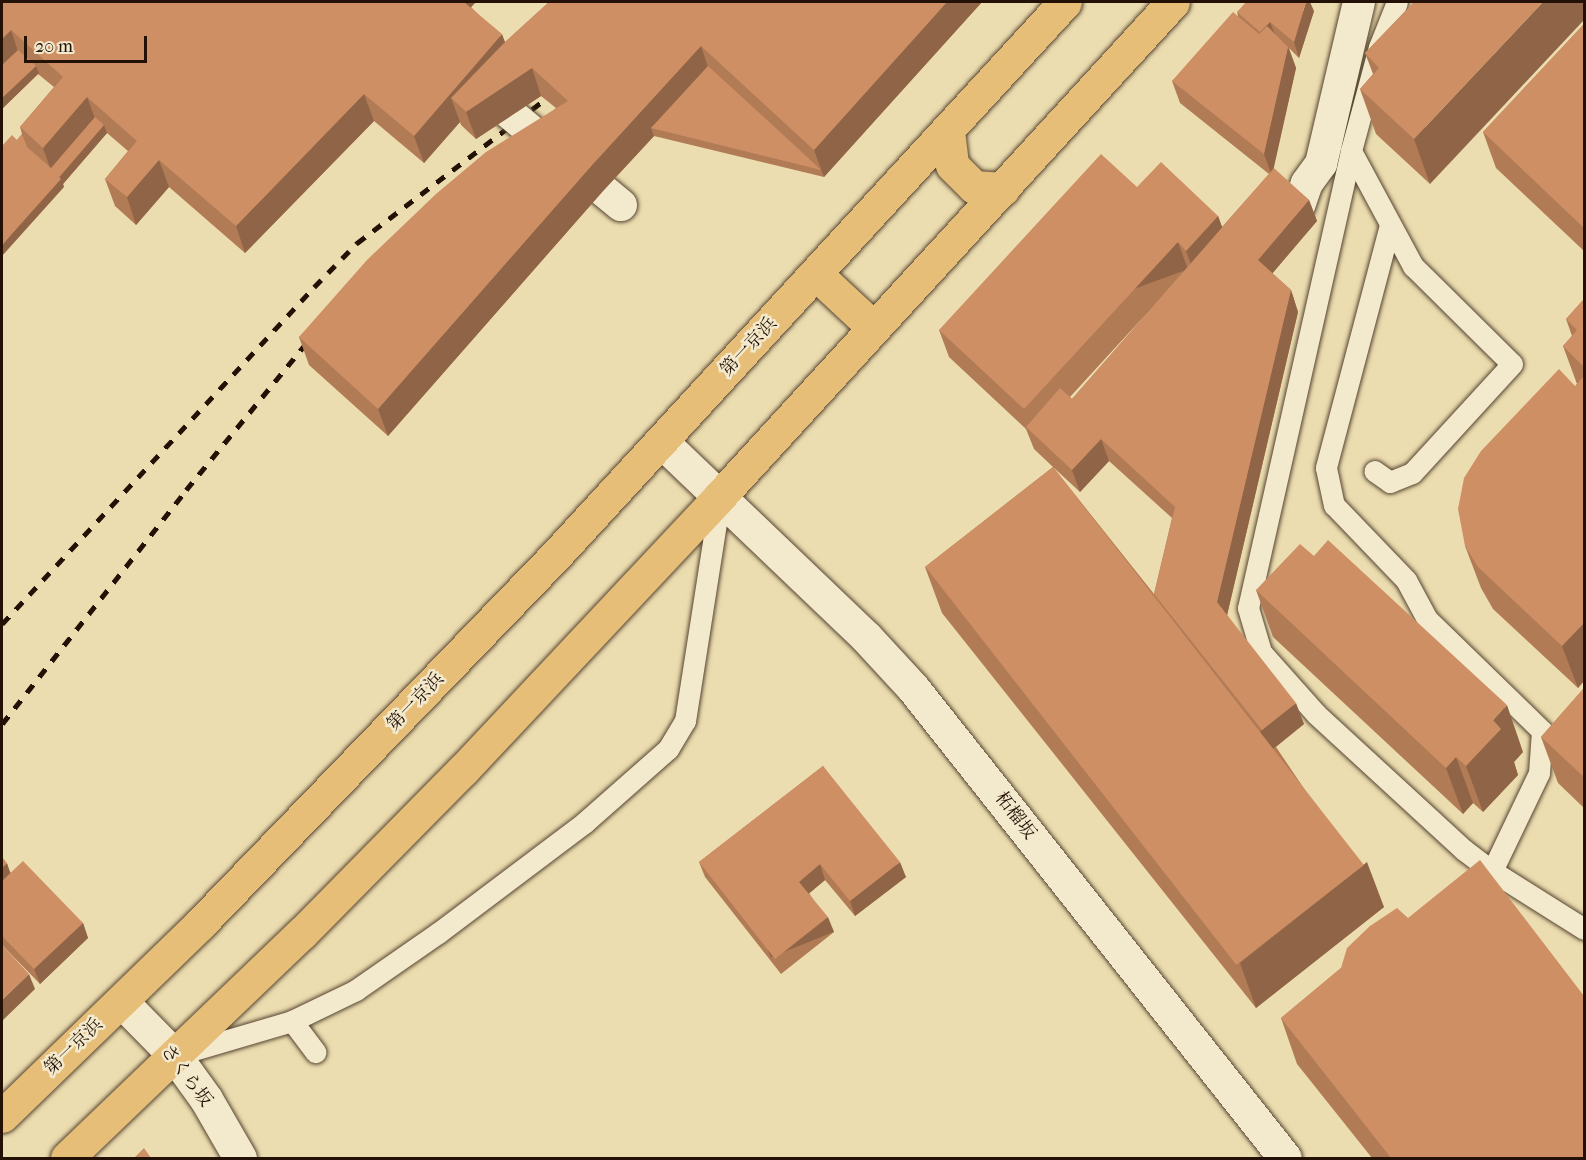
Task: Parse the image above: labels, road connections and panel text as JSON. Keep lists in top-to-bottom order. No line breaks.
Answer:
{"streets":{"highway":["第一京浜"],"street":["柘榴坂","さくら坂"]},"crossings":[["第一京浜","柘榴坂"],["第一京浜","さくら坂"]],"scale_bar":"20 m"}
